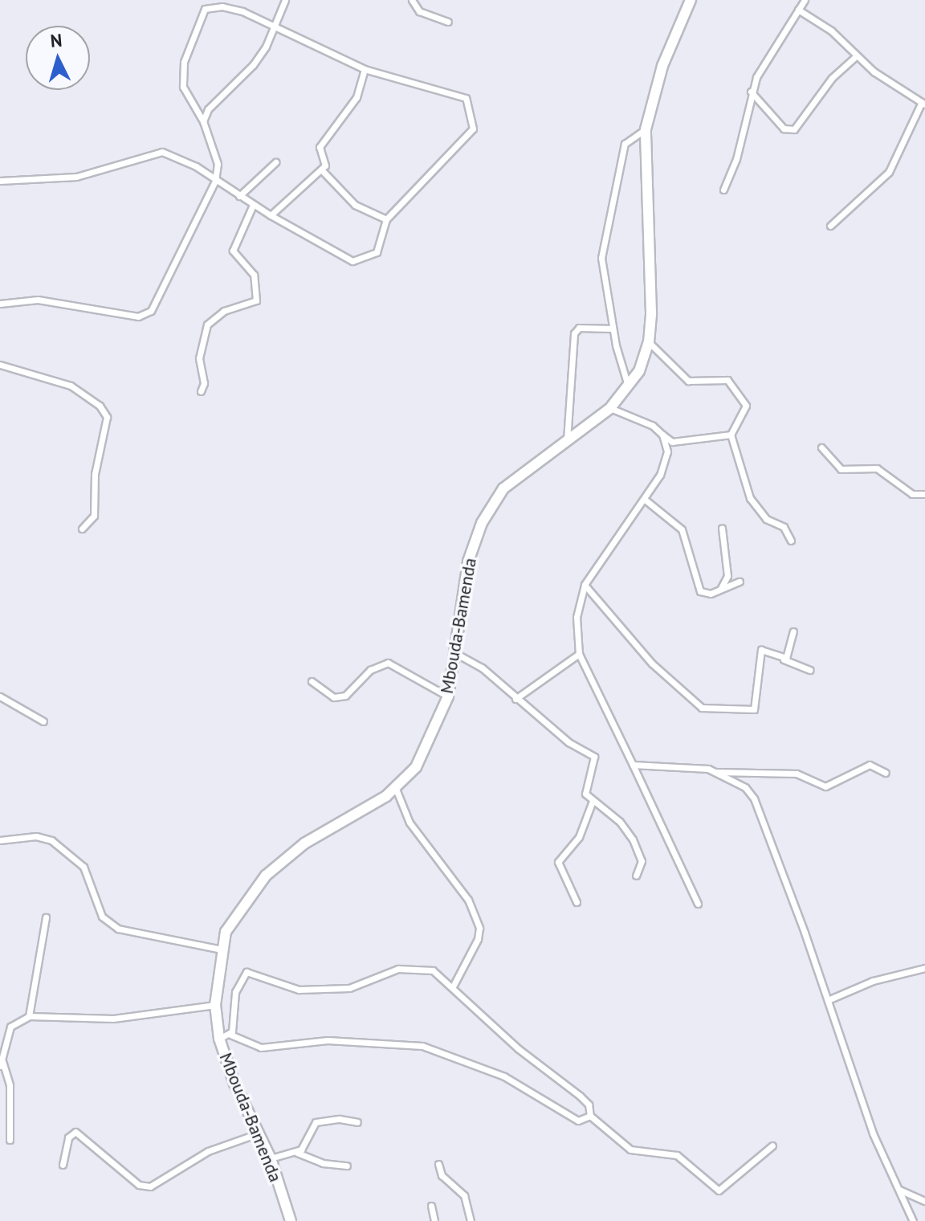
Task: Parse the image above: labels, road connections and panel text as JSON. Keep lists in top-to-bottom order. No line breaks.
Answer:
{"streets":{"highway":["Mbouda-Bamenda"]},"north":"top"}
